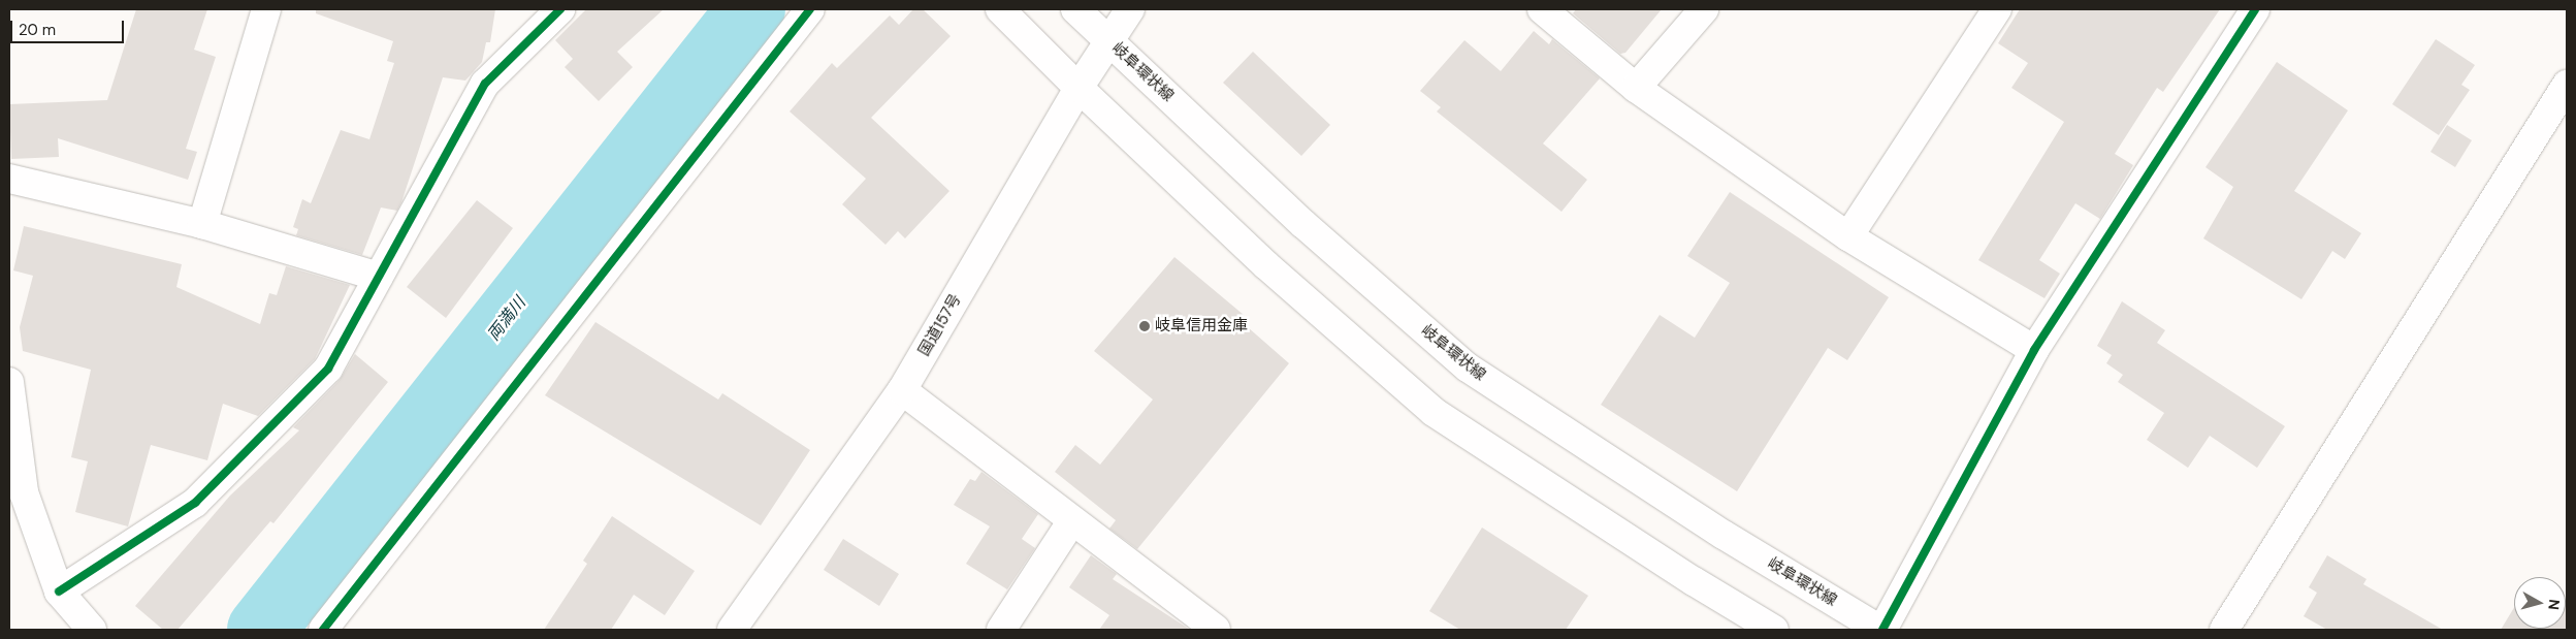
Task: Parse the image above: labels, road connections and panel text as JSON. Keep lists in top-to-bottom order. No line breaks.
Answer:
{"streets":{"main road":["岐阜環状線","国道157号"]},"crossings":[["岐阜環状線","国道157号"]],"water":["両満川"],"places":["岐阜信用金庫"],"scale_bar":"20 m","north":"right"}
